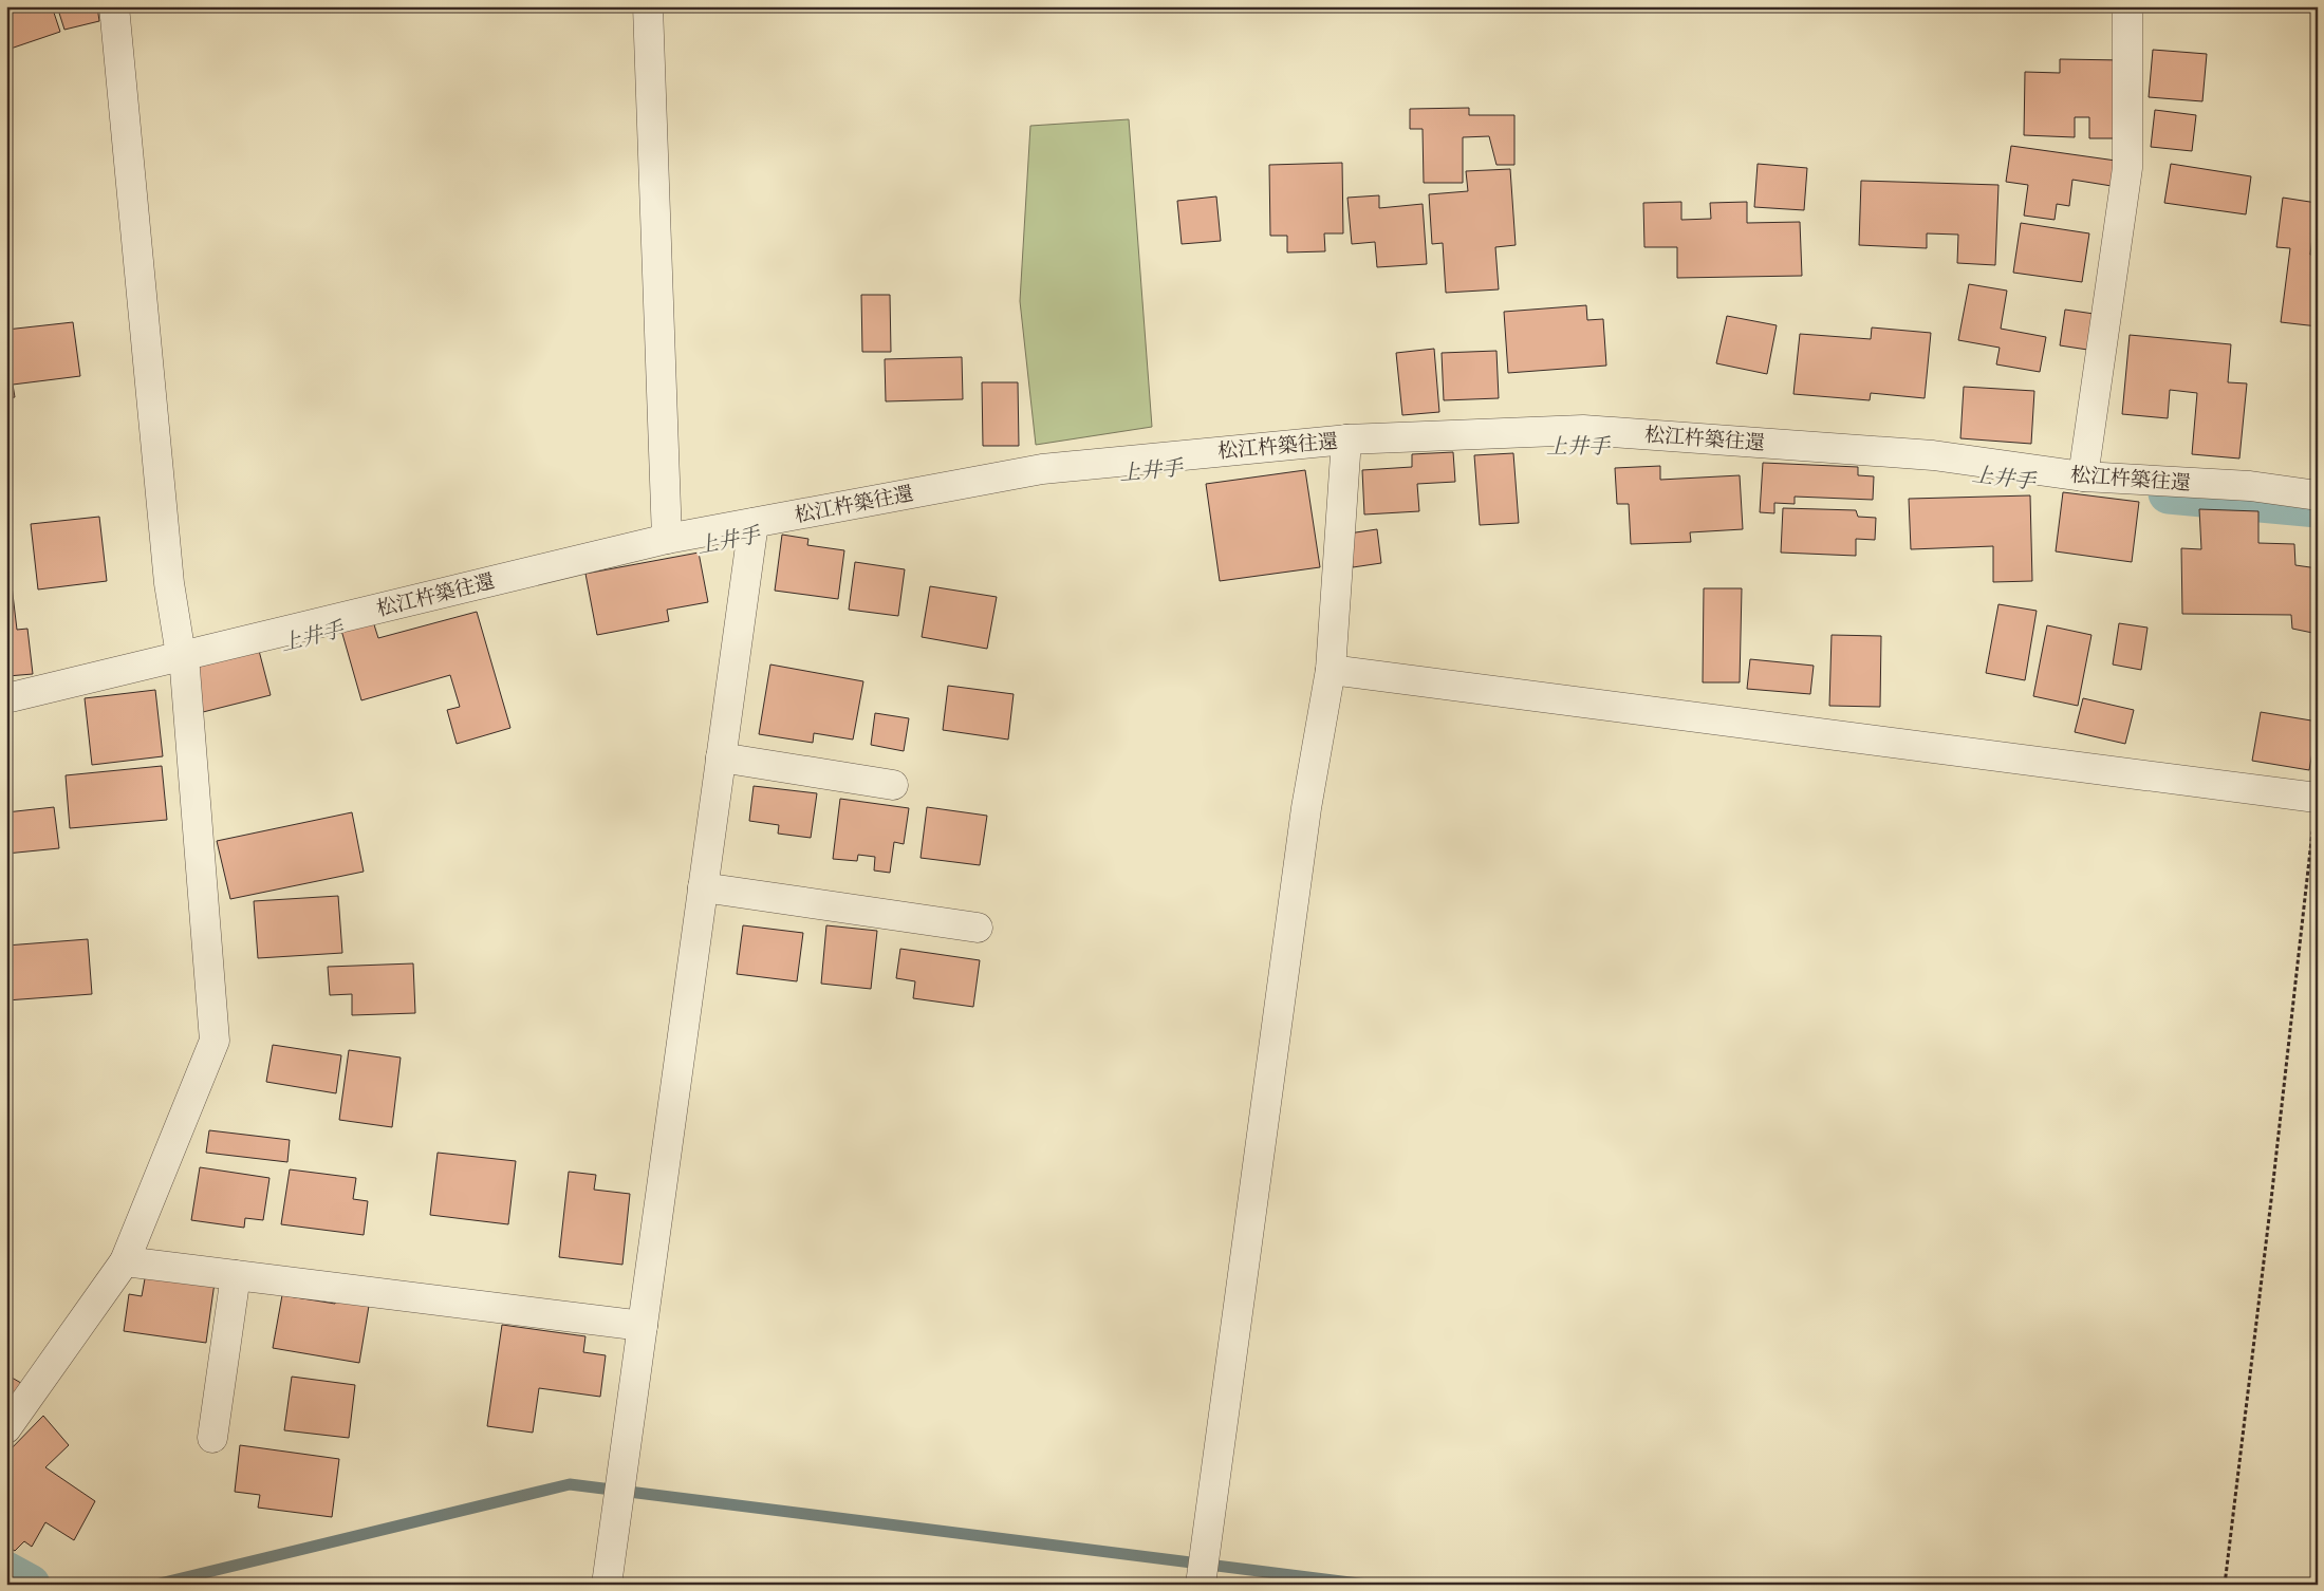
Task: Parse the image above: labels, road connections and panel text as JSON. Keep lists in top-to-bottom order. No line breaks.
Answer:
{"streets":{"street":["松江杵築往還"]},"water":["上井手"]}
